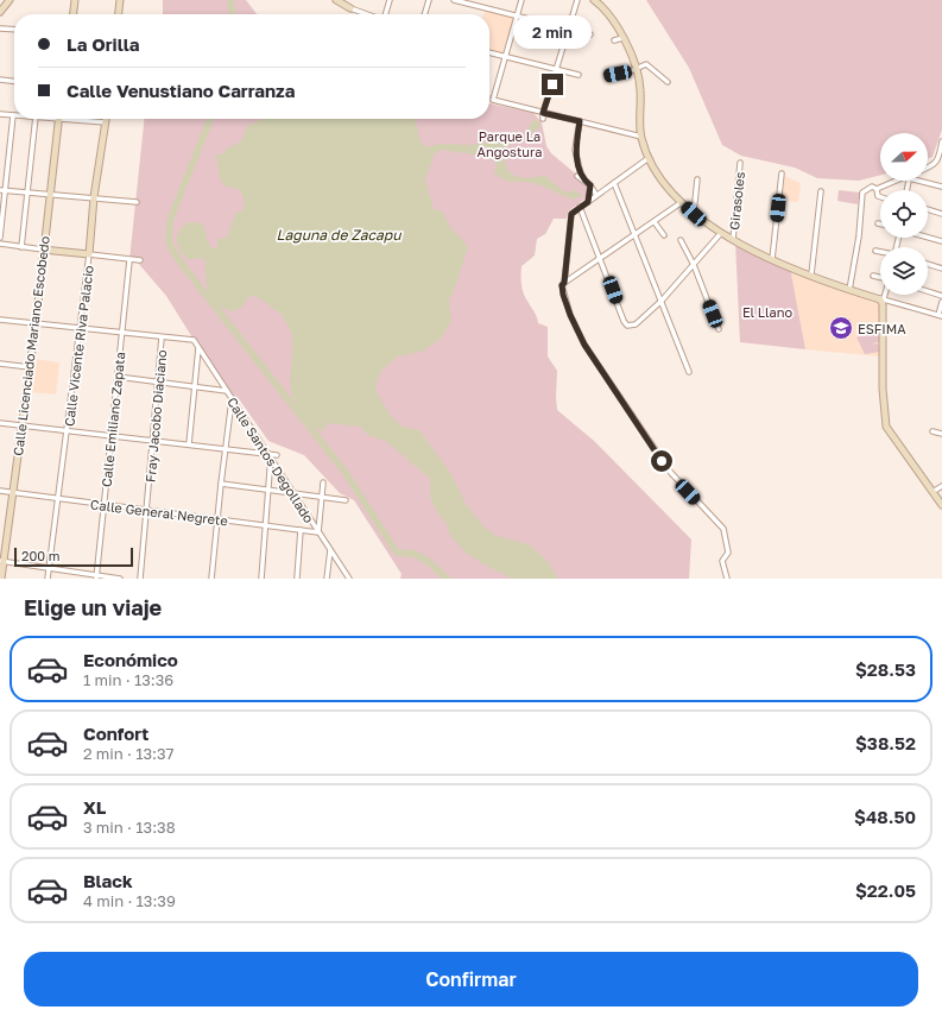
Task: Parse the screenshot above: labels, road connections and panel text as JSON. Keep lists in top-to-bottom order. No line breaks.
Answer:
{"streets":{"main road":["Calle Licenciado Mariano Escobedo","Calle Vicente Riva Palacio"],"street":["Girasoles","Fray Jacobo Diaciano","Calle Emiliano Zapata","Calle Santos Degollado","Calle General Negrete"]},"crossings":[["Calle Licenciado Mariano Escobedo","Calle General Negrete"],["Calle Vicente Riva Palacio","Calle General Negrete"],["Fray Jacobo Diaciano","Calle Santos Degollado"],["Fray Jacobo Diaciano","Calle General Negrete"],["Calle Emiliano Zapata","Calle General Negrete"],["Calle Santos Degollado","Calle General Negrete"]],"water":["Laguna de Zacapu"],"parks":["Parque La Angostura","El Llano"],"places":{"school or university":["ESFIMA"]},"scale_bar":"200 m","north":"right","page":{"banner":["La Orilla","Calle Venustiano Carranza"],"bubble":"2 min","scale":"200 m","heading":"Elige un viaje","list":[{"name":"Económico","note":"1 min · 13:36","value":"$28.53"},{"name":"Confort","note":"2 min · 13:37","value":"$38.52"},{"name":"XL","note":"3 min · 13:38","value":"$48.50"},{"name":"Black","note":"4 min · 13:39","value":"$22.05"}],"buttons":"Confirmar"}}
